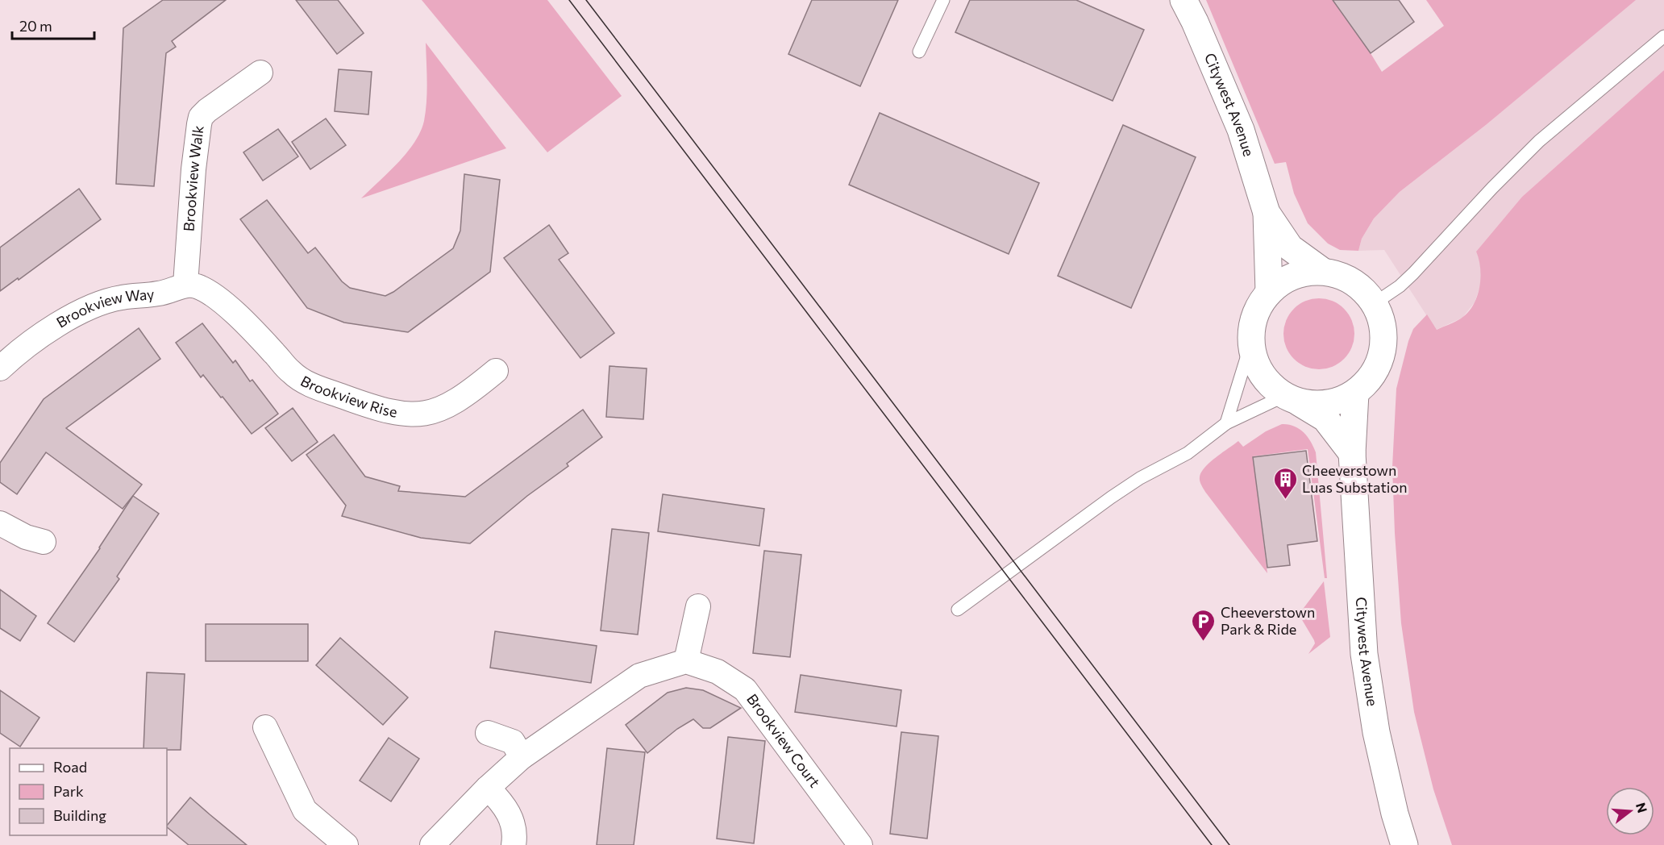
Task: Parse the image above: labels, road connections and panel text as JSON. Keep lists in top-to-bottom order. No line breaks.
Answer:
{"streets":{"main road":["Citywest Avenue"],"street":["Brookview Walk","Brookview Way","Brookview Rise","Brookview Court"]},"crossings":[["Brookview Walk","Brookview Way"],["Brookview Walk","Brookview Rise"],["Brookview Way","Brookview Rise"]],"places":{"building":["Cheeverstown Luas Substation"],"parking":["Cheeverstown Park & Ride"]},"legend":["Road","Park","Building"],"scale_bar":"20 m","north":"right"}
